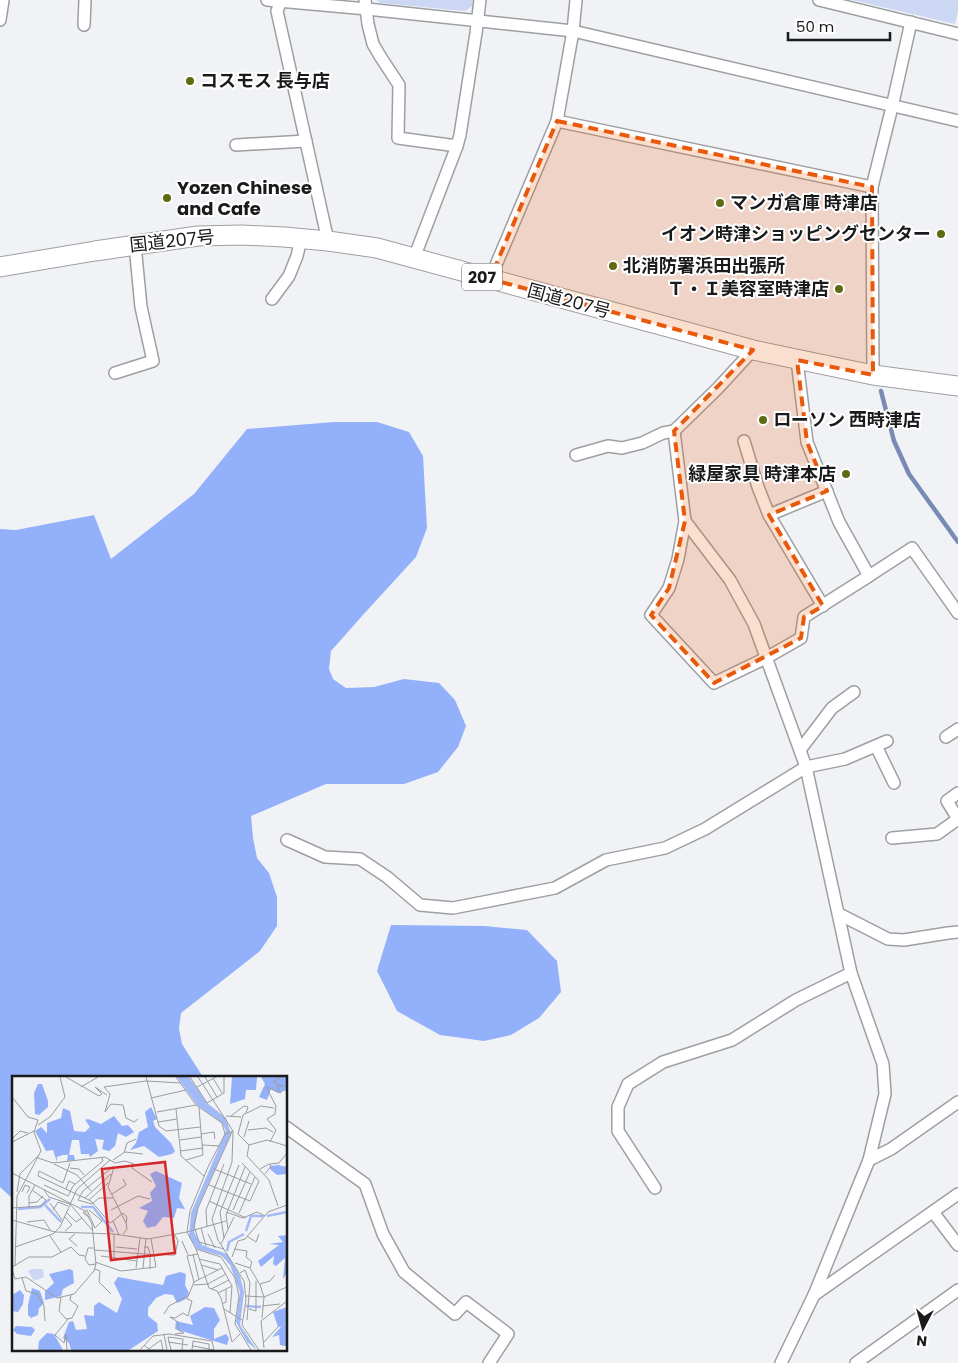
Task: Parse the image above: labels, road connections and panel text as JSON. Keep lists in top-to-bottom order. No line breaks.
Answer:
{"streets":{"highway":["国道207号","207"]},"places":["コスモス 長与店","Yozen Chinese and Cafe","マンガ倉庫 時津店","イオン時津ショッピングセンター","北消防署浜田出張所","Ｔ・Ｉ美容室時津店","ローソン 西時津店","緑屋家具 時津本店"],"scale_bar":"50 m","north":"bottom"}
